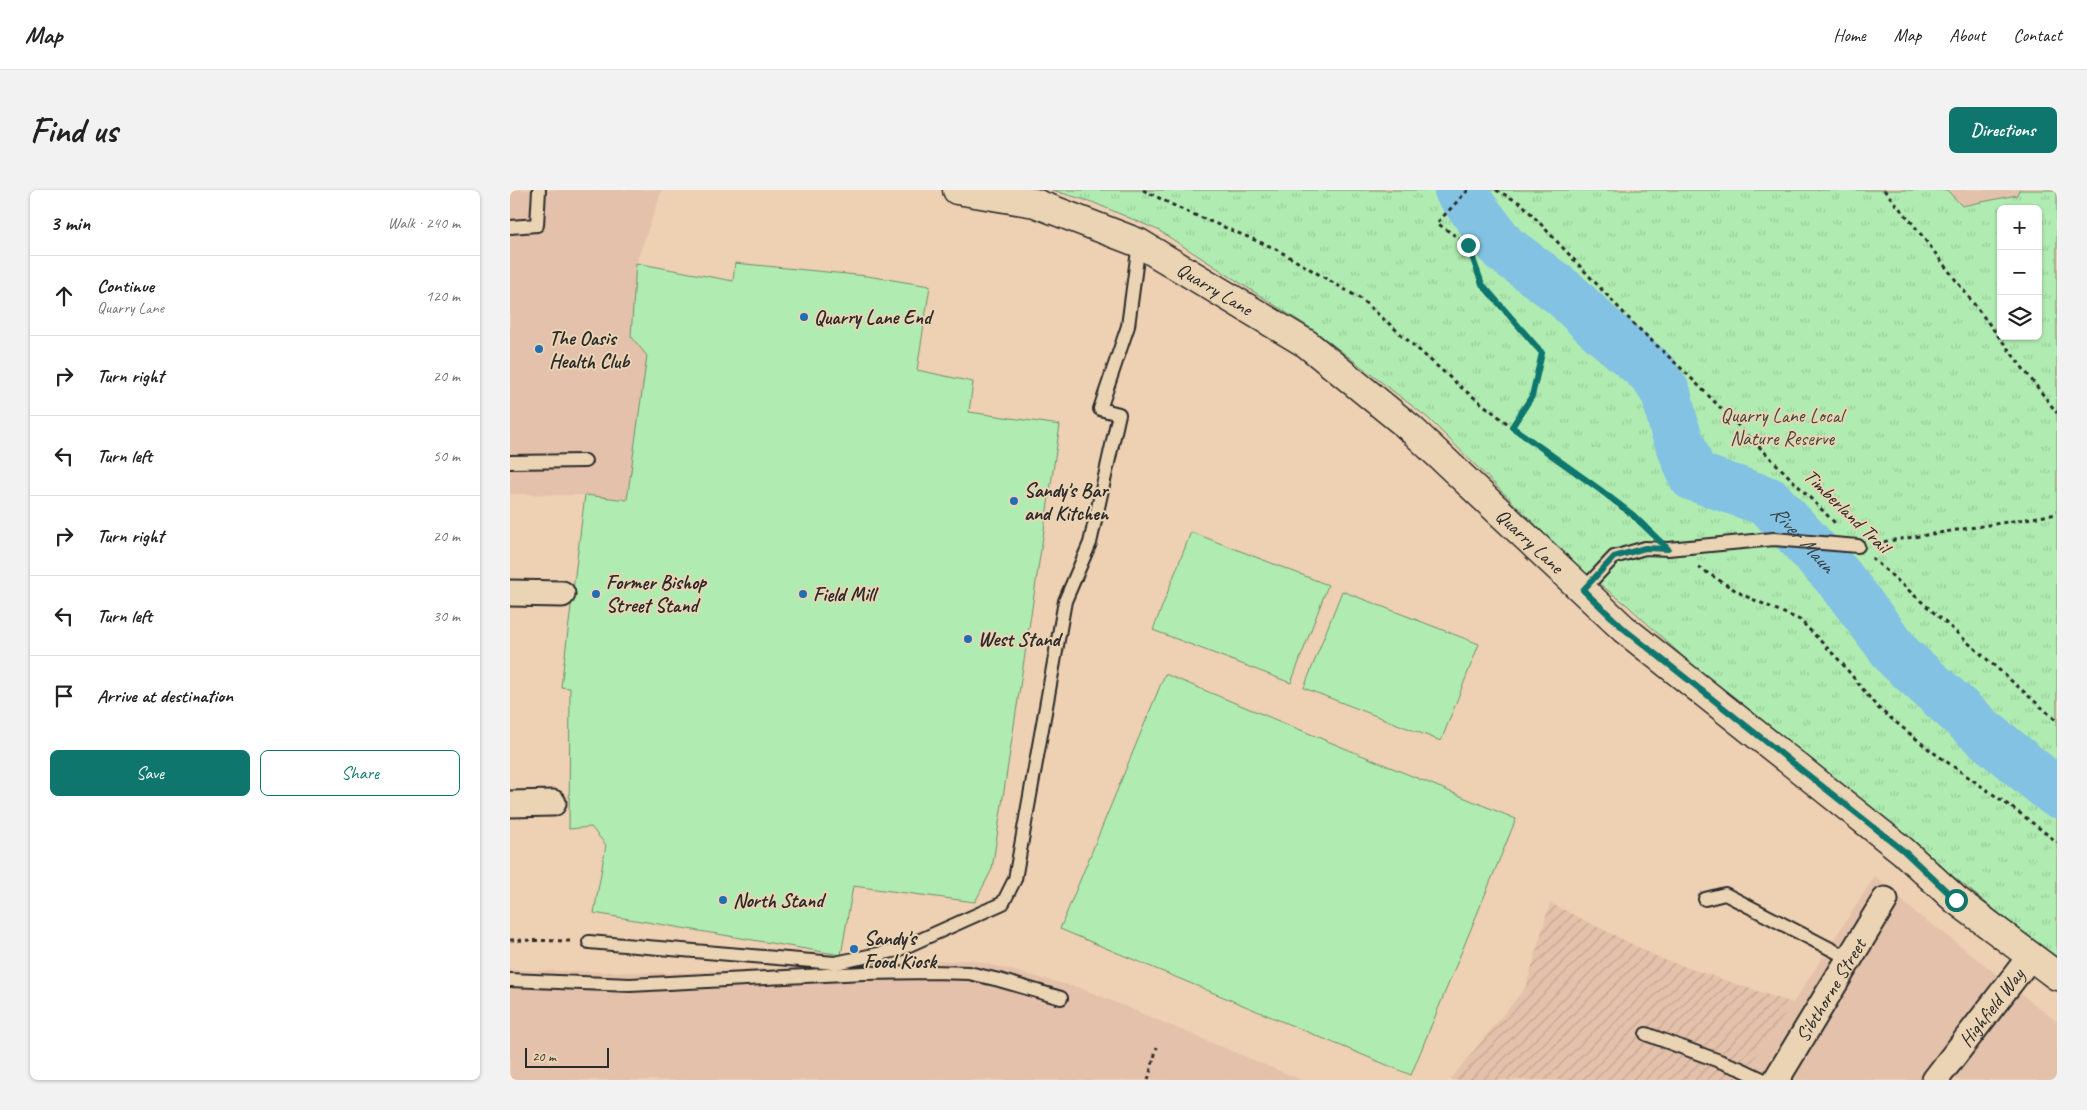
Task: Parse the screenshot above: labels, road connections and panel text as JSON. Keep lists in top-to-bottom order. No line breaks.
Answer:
{"streets":{"street":["Quarry Lane","Sibthorne Street","Highfield Way"],"path":["Timberland Trail"]},"crossings":[["Quarry Lane","Highfield Way"]],"water":["River Maun"],"parks":["Quarry Lane Local Nature Reserve"],"places":["Quarry Lane End","The Oasis Health Club","Sandy's Bar and Kitchen","Former Bishop Street Stand","Field Mill","West Stand","North Stand","Sandy's Food Kiosk"],"scale_bar":"20 m","page":{"header":"Map","nav":["Home","Map","About","Contact"],"buttons":["Directions",["Save","Share"]],"title":"Find us","heading":["3 min","Walk · 240 m"],"map_buttons":["+","−"],"list":[["Continue","Quarry Lane","120 m"],["Turn right","20 m"],["Turn left","50 m"],["Turn right","20 m"],["Turn left","30 m"],"Arrive at destination"],"scale":"20 m"}}
